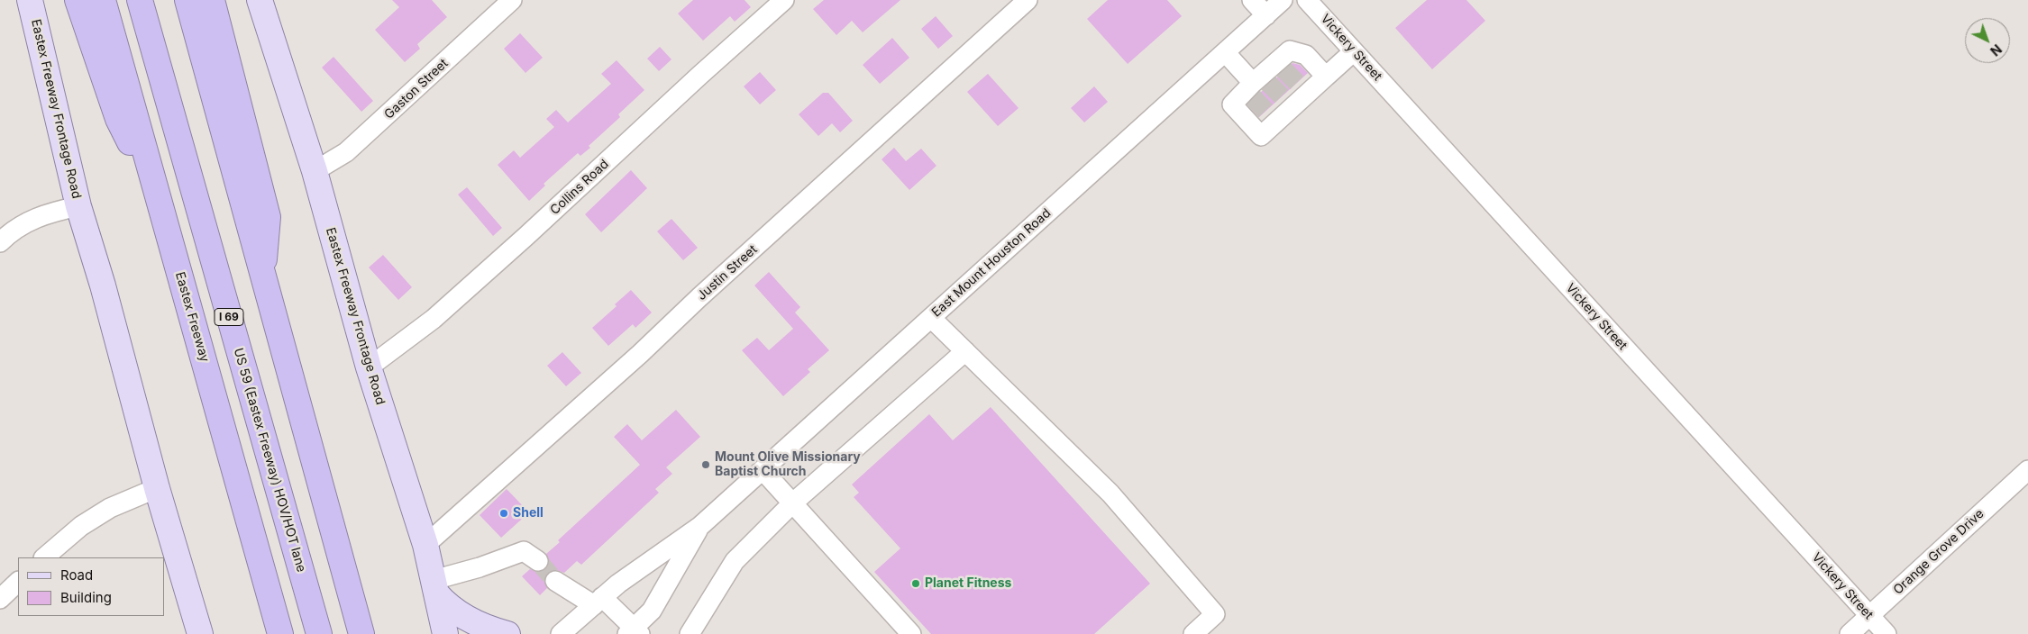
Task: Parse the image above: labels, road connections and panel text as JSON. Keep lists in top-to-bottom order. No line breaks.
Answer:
{"streets":{"highway":["Eastex Freeway","I 69","US 59 (Eastex Freeway) HOV/HOT lane"],"main road":["Eastex Freeway Frontage Road"],"street":["Vickery Street","Gaston Street","Collins Road","East Mount Houston Road","Justin Street","Orange Grove Drive"]},"crossings":[["Vickery Street","Orange Grove Drive"],["Gaston Street","Eastex Freeway Frontage Road"],["Eastex Freeway Frontage Road","Collins Road"],["Eastex Freeway Frontage Road","Justin Street"]],"places":["Mount Olive Missionary Baptist Church","Shell","Planet Fitness"],"legend":["Road","Building"],"north":"bottom right"}
